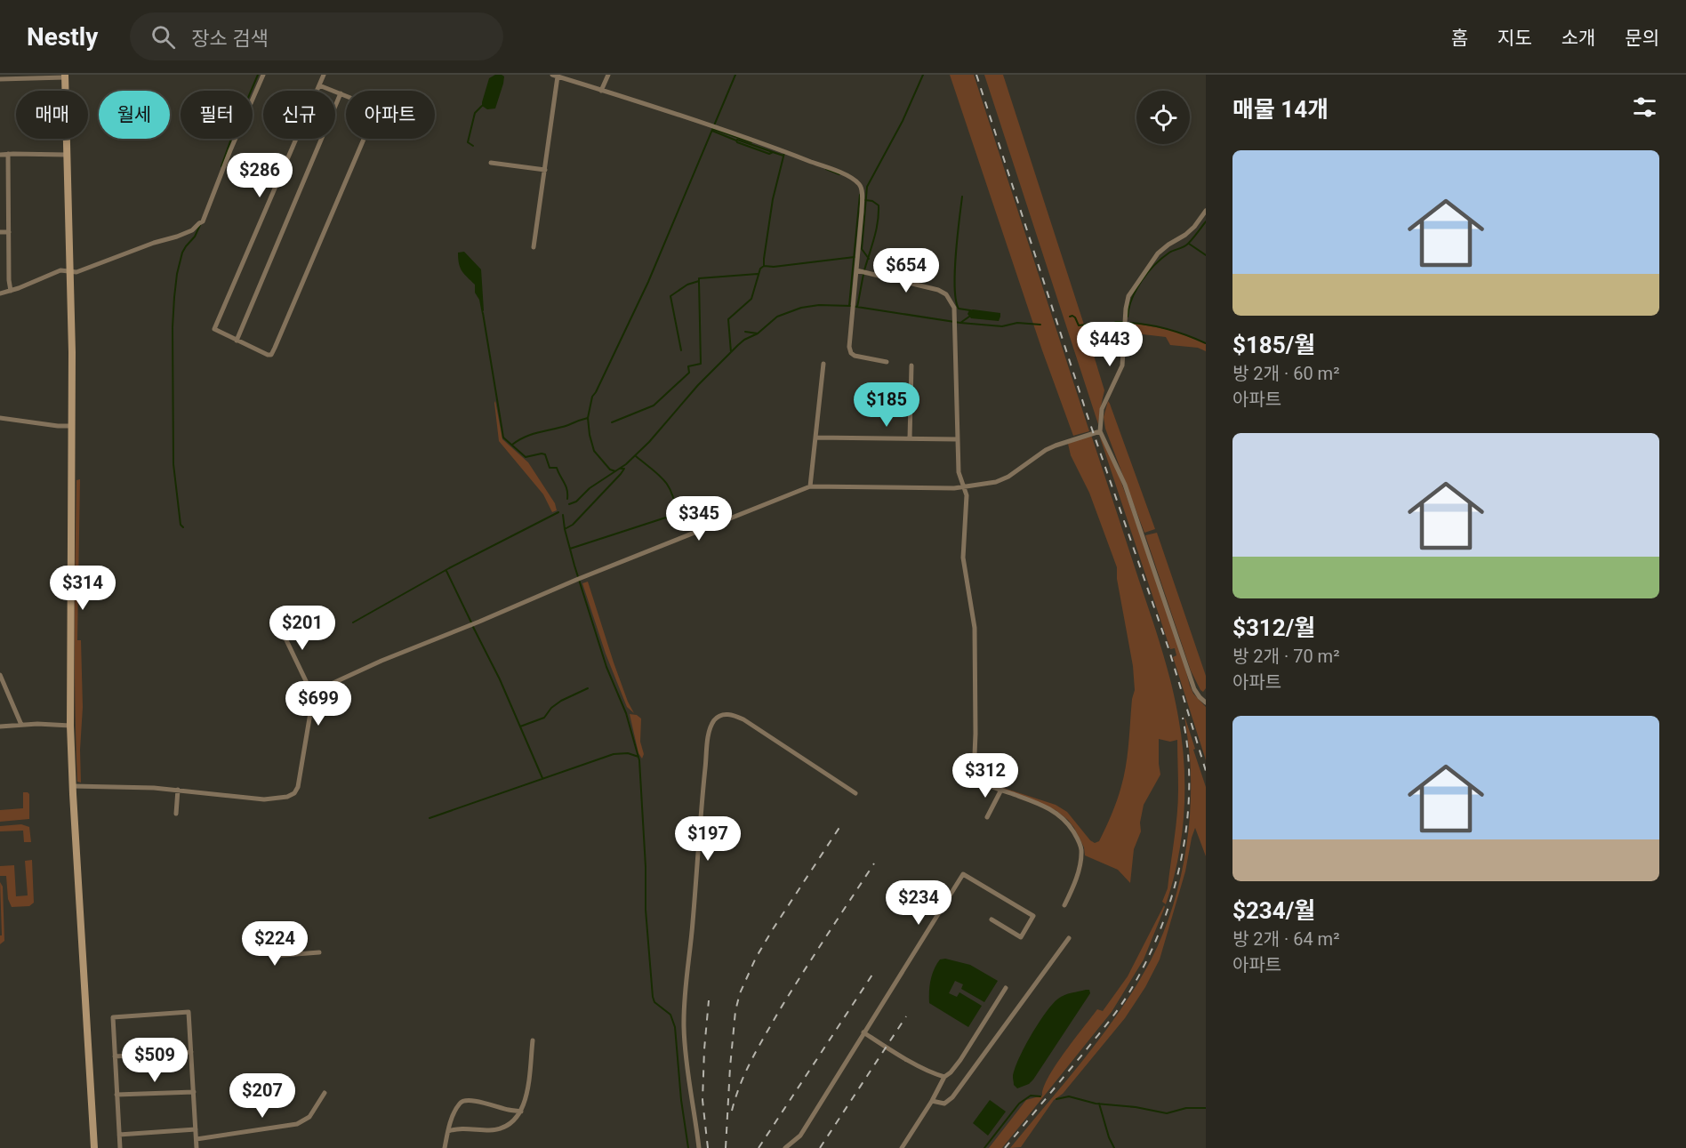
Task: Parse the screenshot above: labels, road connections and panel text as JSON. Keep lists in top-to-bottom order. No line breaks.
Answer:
{"page":{"header":"Nestly","search":"장소 검색","nav":["홈","지도","소개","문의"],"heading":"매물 14개","chip":["매매","월세","필터","신규","아파트"],"list":[{"name":"$185/월","note":"방 2개 · 60 m² · 아파트"},{"name":"$312/월","note":"방 2개 · 70 m² · 아파트"},{"name":"$234/월","note":"방 2개 · 64 m² · 아파트"}],"price":["$286","$654","$443","$185","$345","$314","$201","$699","$312","$197","$234","$224","$509","$207"]}}
